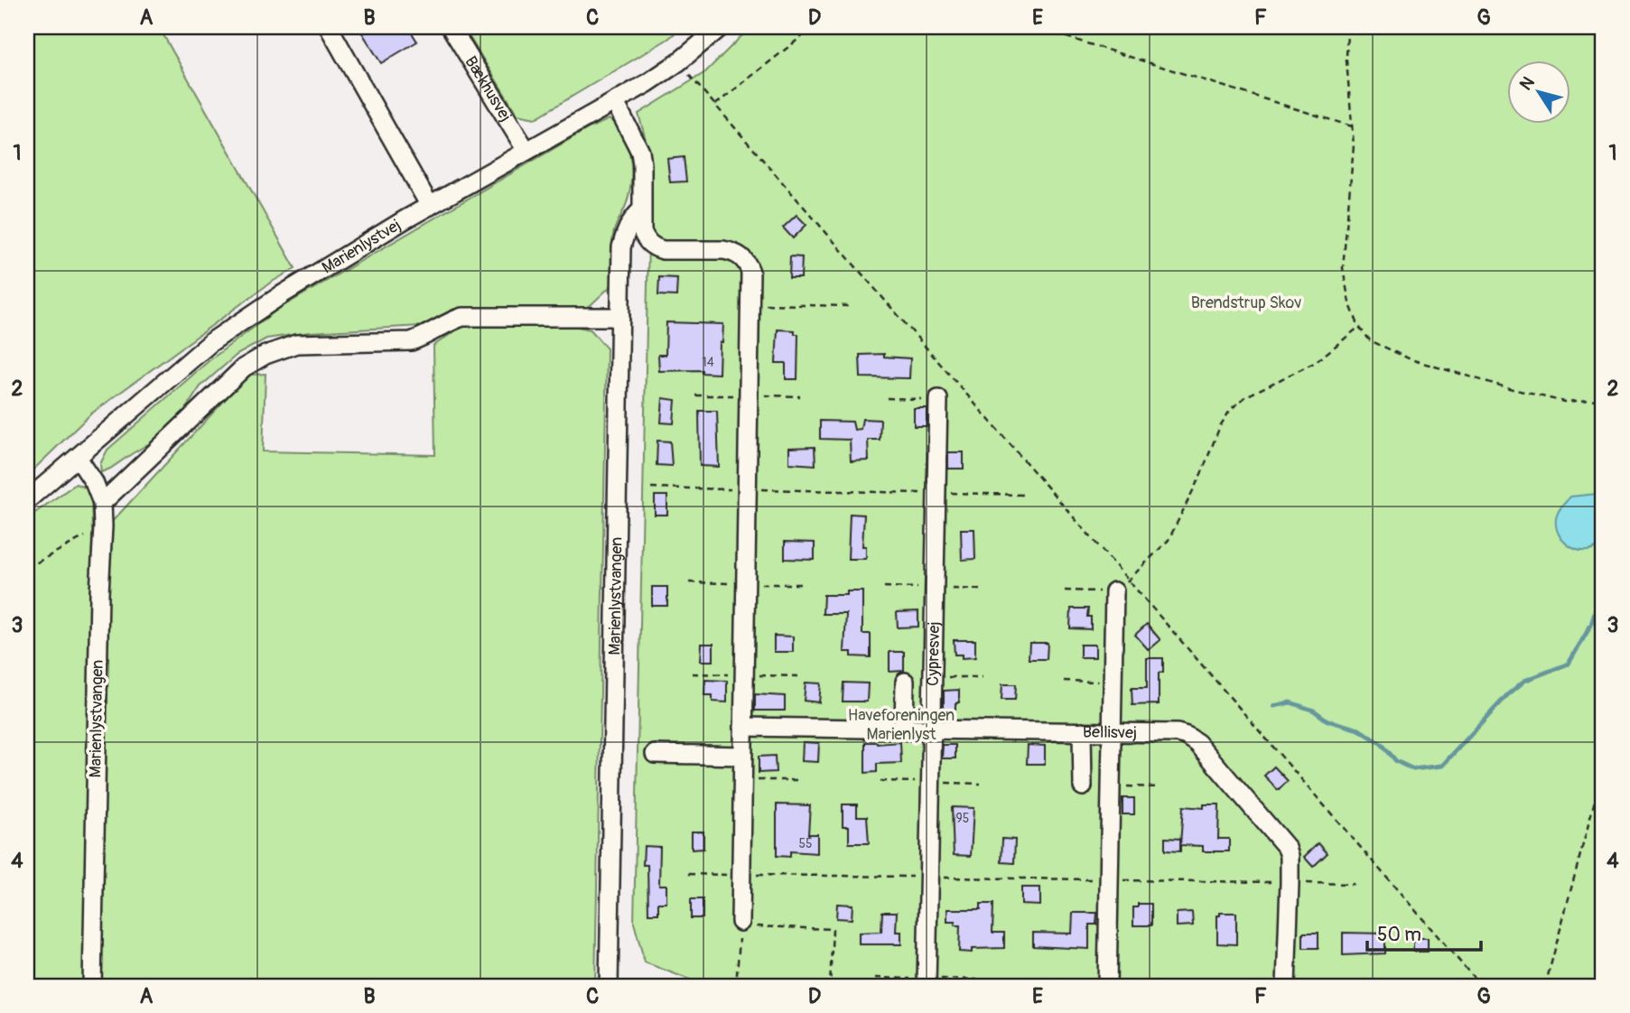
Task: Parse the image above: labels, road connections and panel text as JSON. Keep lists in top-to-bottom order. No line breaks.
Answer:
{"streets":{"street":["Bækhusvej","Marienlystvej","Marienlystvangen","Cypresvej","Bellisvej"]},"crossings":[["Bækhusvej","Marienlystvej"],["Marienlystvej","Marienlystvangen"],["Cypresvej","Bellisvej"]],"parks":["Brendstrup Skov","Haveforeningen Marienlyst"],"house_numbers":["14","95","55"],"scale_bar":"50 m","north":"top left","grid":{"columns":["A","B","C","D","E","F","G"],"rows":["1","2","3","4"]}}
